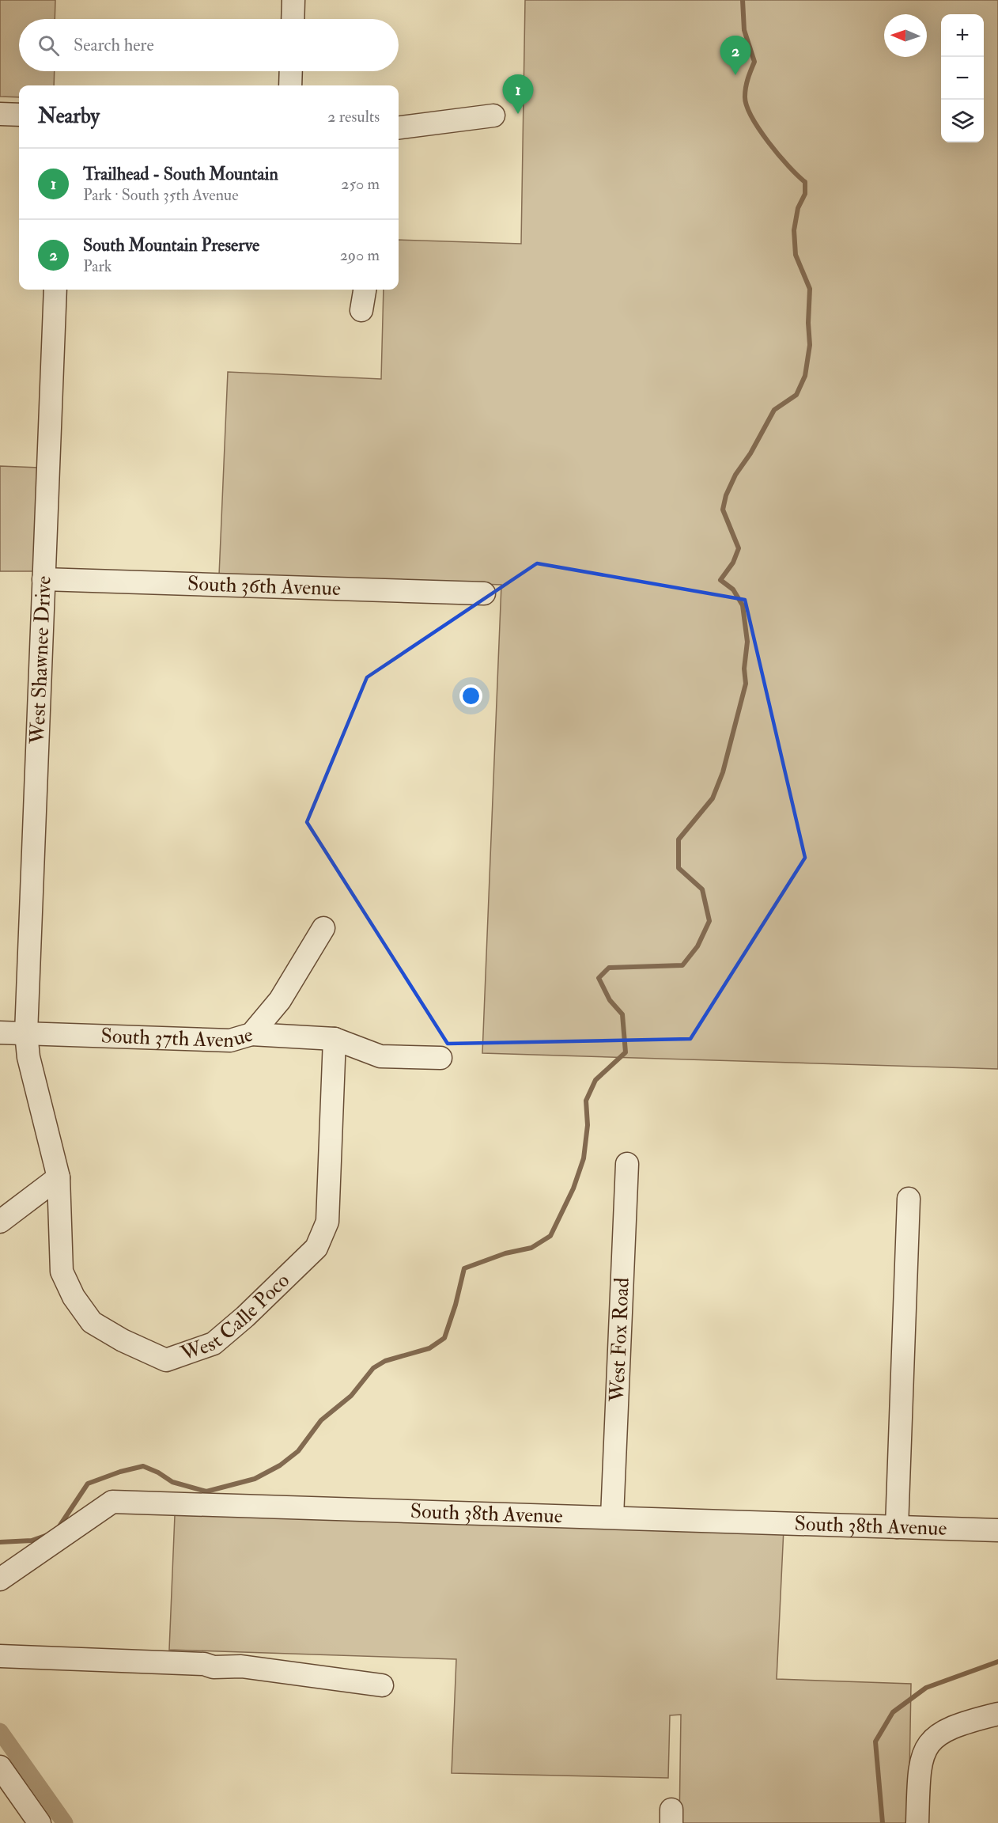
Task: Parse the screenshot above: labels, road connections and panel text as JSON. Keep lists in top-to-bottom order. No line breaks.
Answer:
{"streets":{"street":["South 36th Avenue","West Shawnee Drive","South 37th Avenue","West Calle Poco","West Fox Road","South 38th Avenue"]},"crossings":[["South 36th Avenue","West Shawnee Drive"],["West Shawnee Drive","South 37th Avenue"],["West Shawnee Drive","West Calle Poco"],["West Fox Road","South 38th Avenue"]],"north":"left","page":{"map_buttons":["+","−"],"search":"Search here","pins":["2","1"],"heading":["Nearby","2 results"],"list":[{"mark":"1","name":"Trailhead - South Mountain","note":"Park · South 35th Avenue","value":"250 m"},{"mark":"2","name":"South Mountain Preserve","note":"Park","value":"290 m"}]}}
